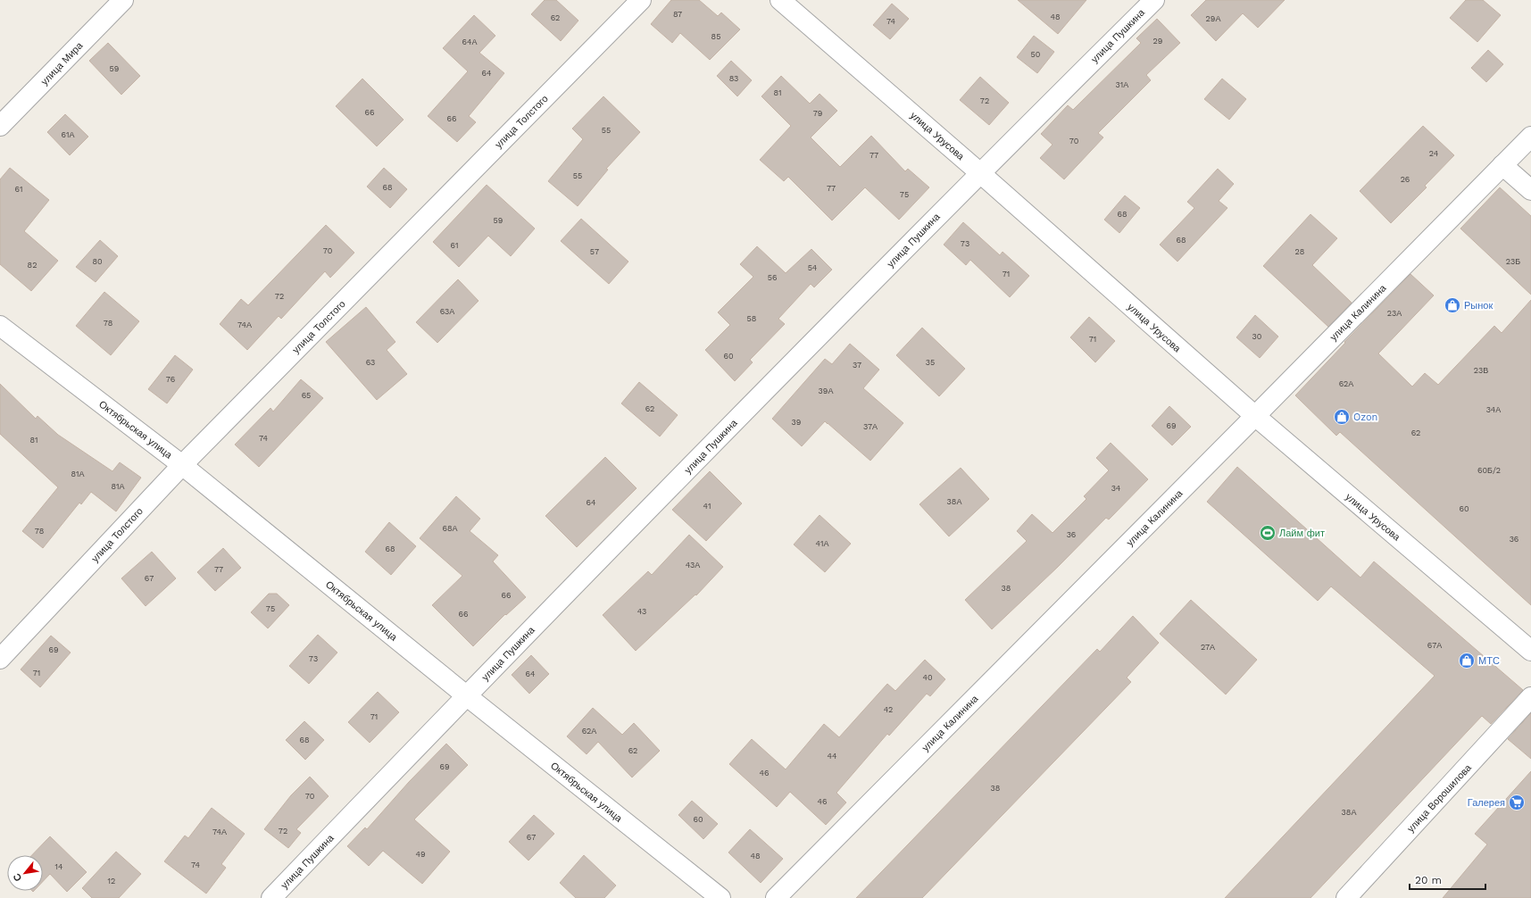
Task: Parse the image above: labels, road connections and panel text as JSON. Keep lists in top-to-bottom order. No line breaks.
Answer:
{"streets":{"street":["улица Пушкина","улица Мира","улица Толстого","улица Урусова","улица Калинина","Октябрьская улица","улица Ворошилова"]},"crossings":[["улица Пушкина","улица Урусова"],["улица Пушкина","Октябрьская улица"],["улица Толстого","Октябрьская улица"],["улица Урусова","улица Калинина"]],"places":{"shop":["Рынок","Ozon","МТС"],"sports":["Лайм фит"],"supermarket":["Галерея"]},"house_numbers":["87","48","62","29А","74","85","29","64А","50","59","64","83","31А","81","72","66","79","66","55","61А","70","24","77","55","26","68","77","61","75","68","59","68","73","61","70","57","28","80","23Б","82","54","71","56","72","63А","23А","58","78","74А","30","71","60","63","35","37","23В","76","62А","39А","65","62","34А","39","69","37А","62","74","81","60Б/2","81А","81А","34","38А","64","41","60","68А","78","36","36","41А","68","43А","77","67","38","66","75","43","66","67А","27А","69","73","71","64","40","42","71","62А","68","62","44","69","46","38","70","46","38А","60","72","74А","67","49","48","74","14","12"],"scale_bar":"20 m","north":"bottom left"}
